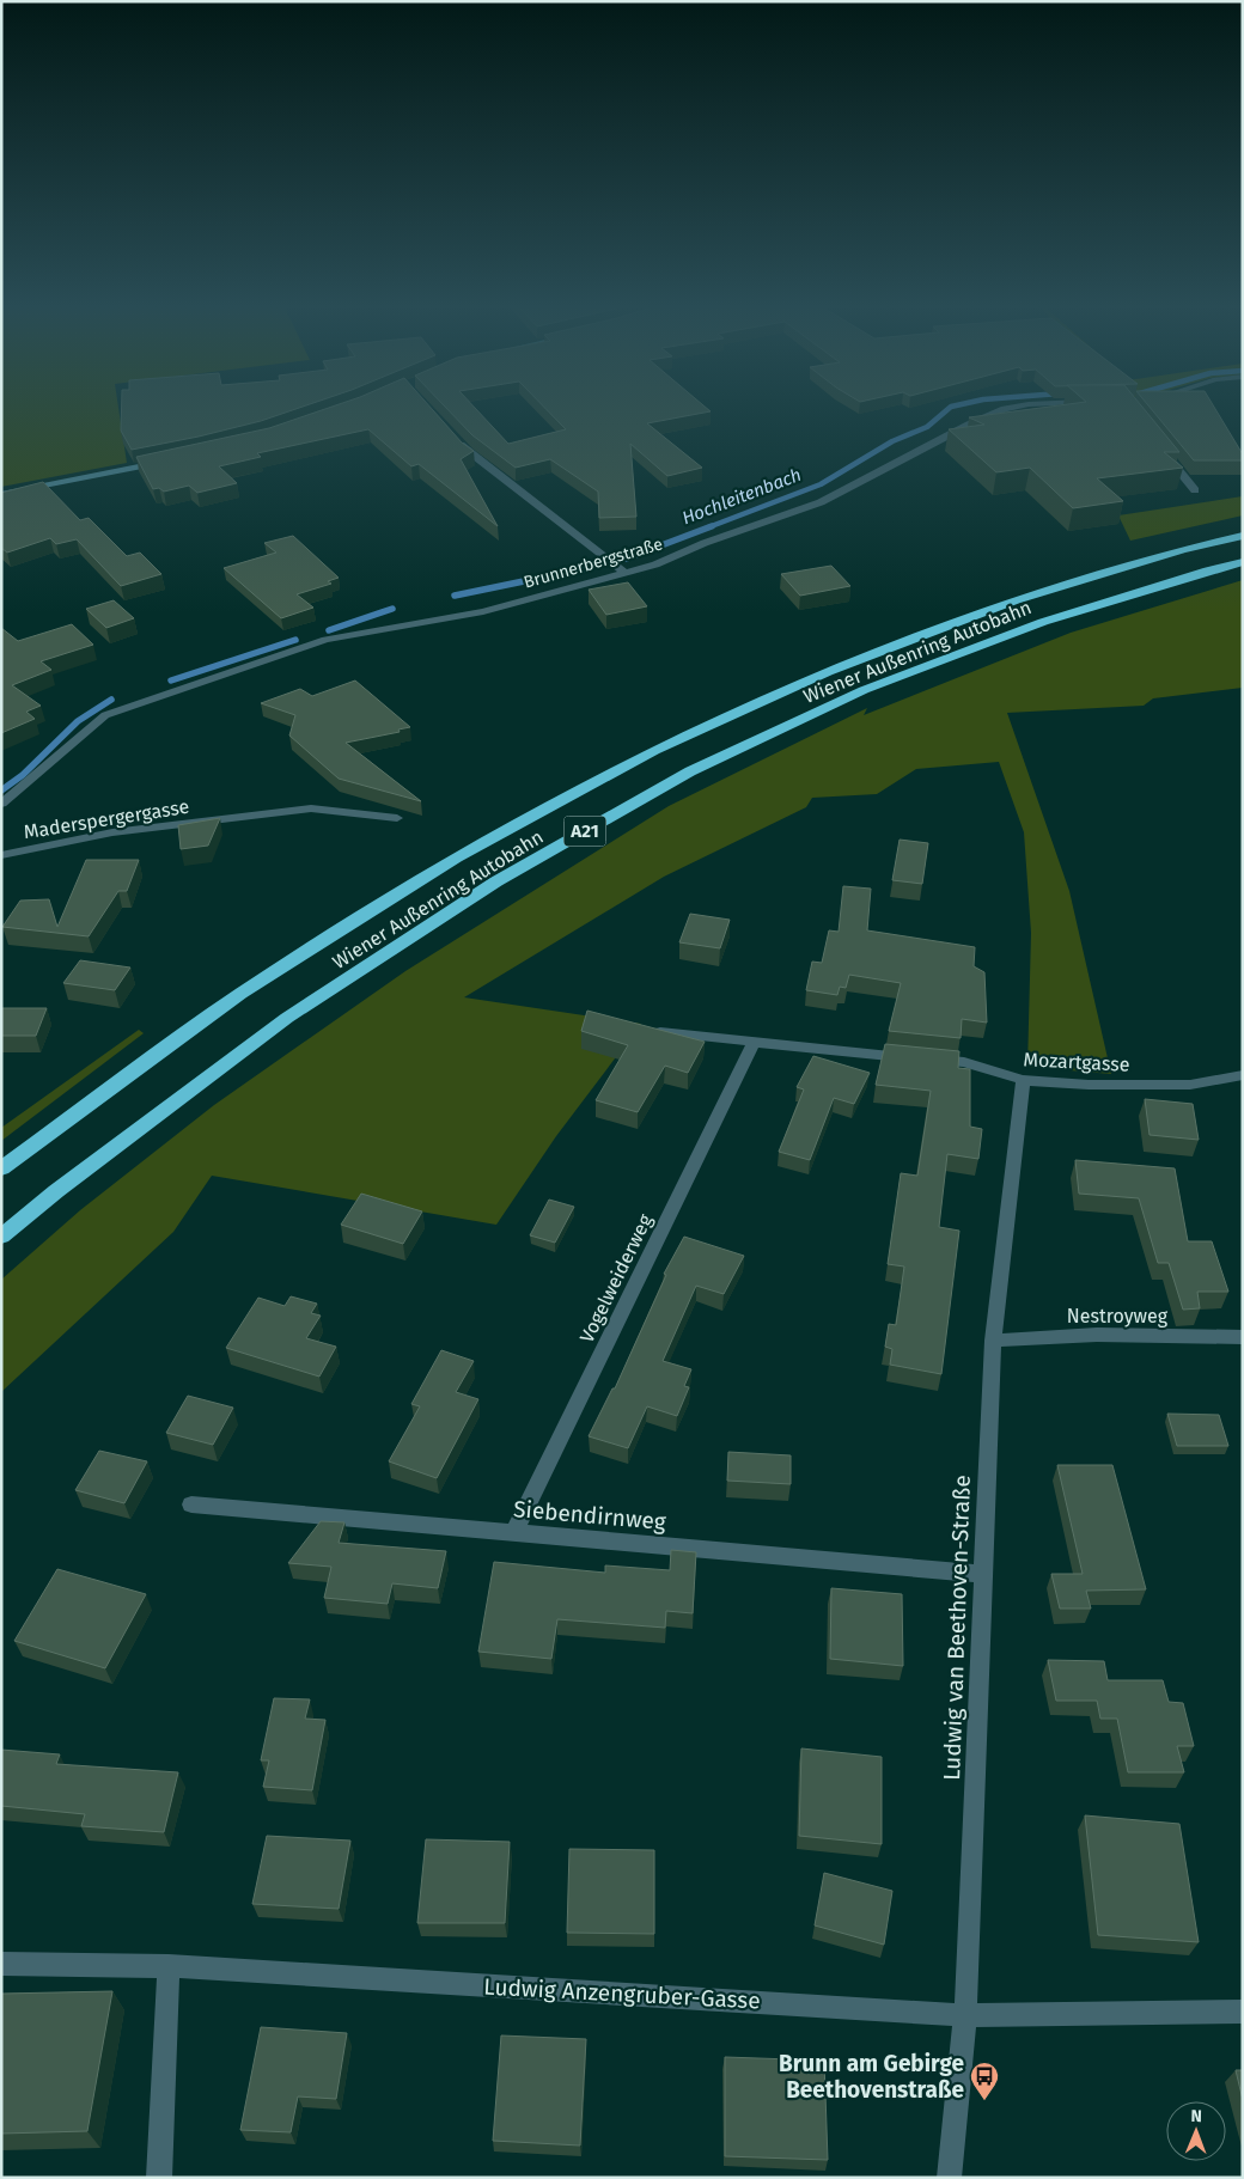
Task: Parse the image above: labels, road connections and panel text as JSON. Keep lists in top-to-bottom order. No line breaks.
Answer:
{"streets":{"highway":["Wiener Außenring Autobahn","A21"],"street":["Brunnerbergstraße","Maderspergergasse","Mozartgasse","Vogelweiderweg","Nestroyweg","Siebendirnweg","Ludwig van Beethoven-Straße","Ludwig Anzengruber-Gasse"]},"crossings":[["Mozartgasse","Vogelweiderweg"],["Mozartgasse","Ludwig van Beethoven-Straße"],["Vogelweiderweg","Siebendirnweg"],["Nestroyweg","Ludwig van Beethoven-Straße"],["Siebendirnweg","Ludwig van Beethoven-Straße"],["Ludwig van Beethoven-Straße","Ludwig Anzengruber-Gasse"]],"water":["Hochleitenbach"],"places":{"bus stop":["Brunn am Gebirge Beethovenstraße"]},"north":"top"}
